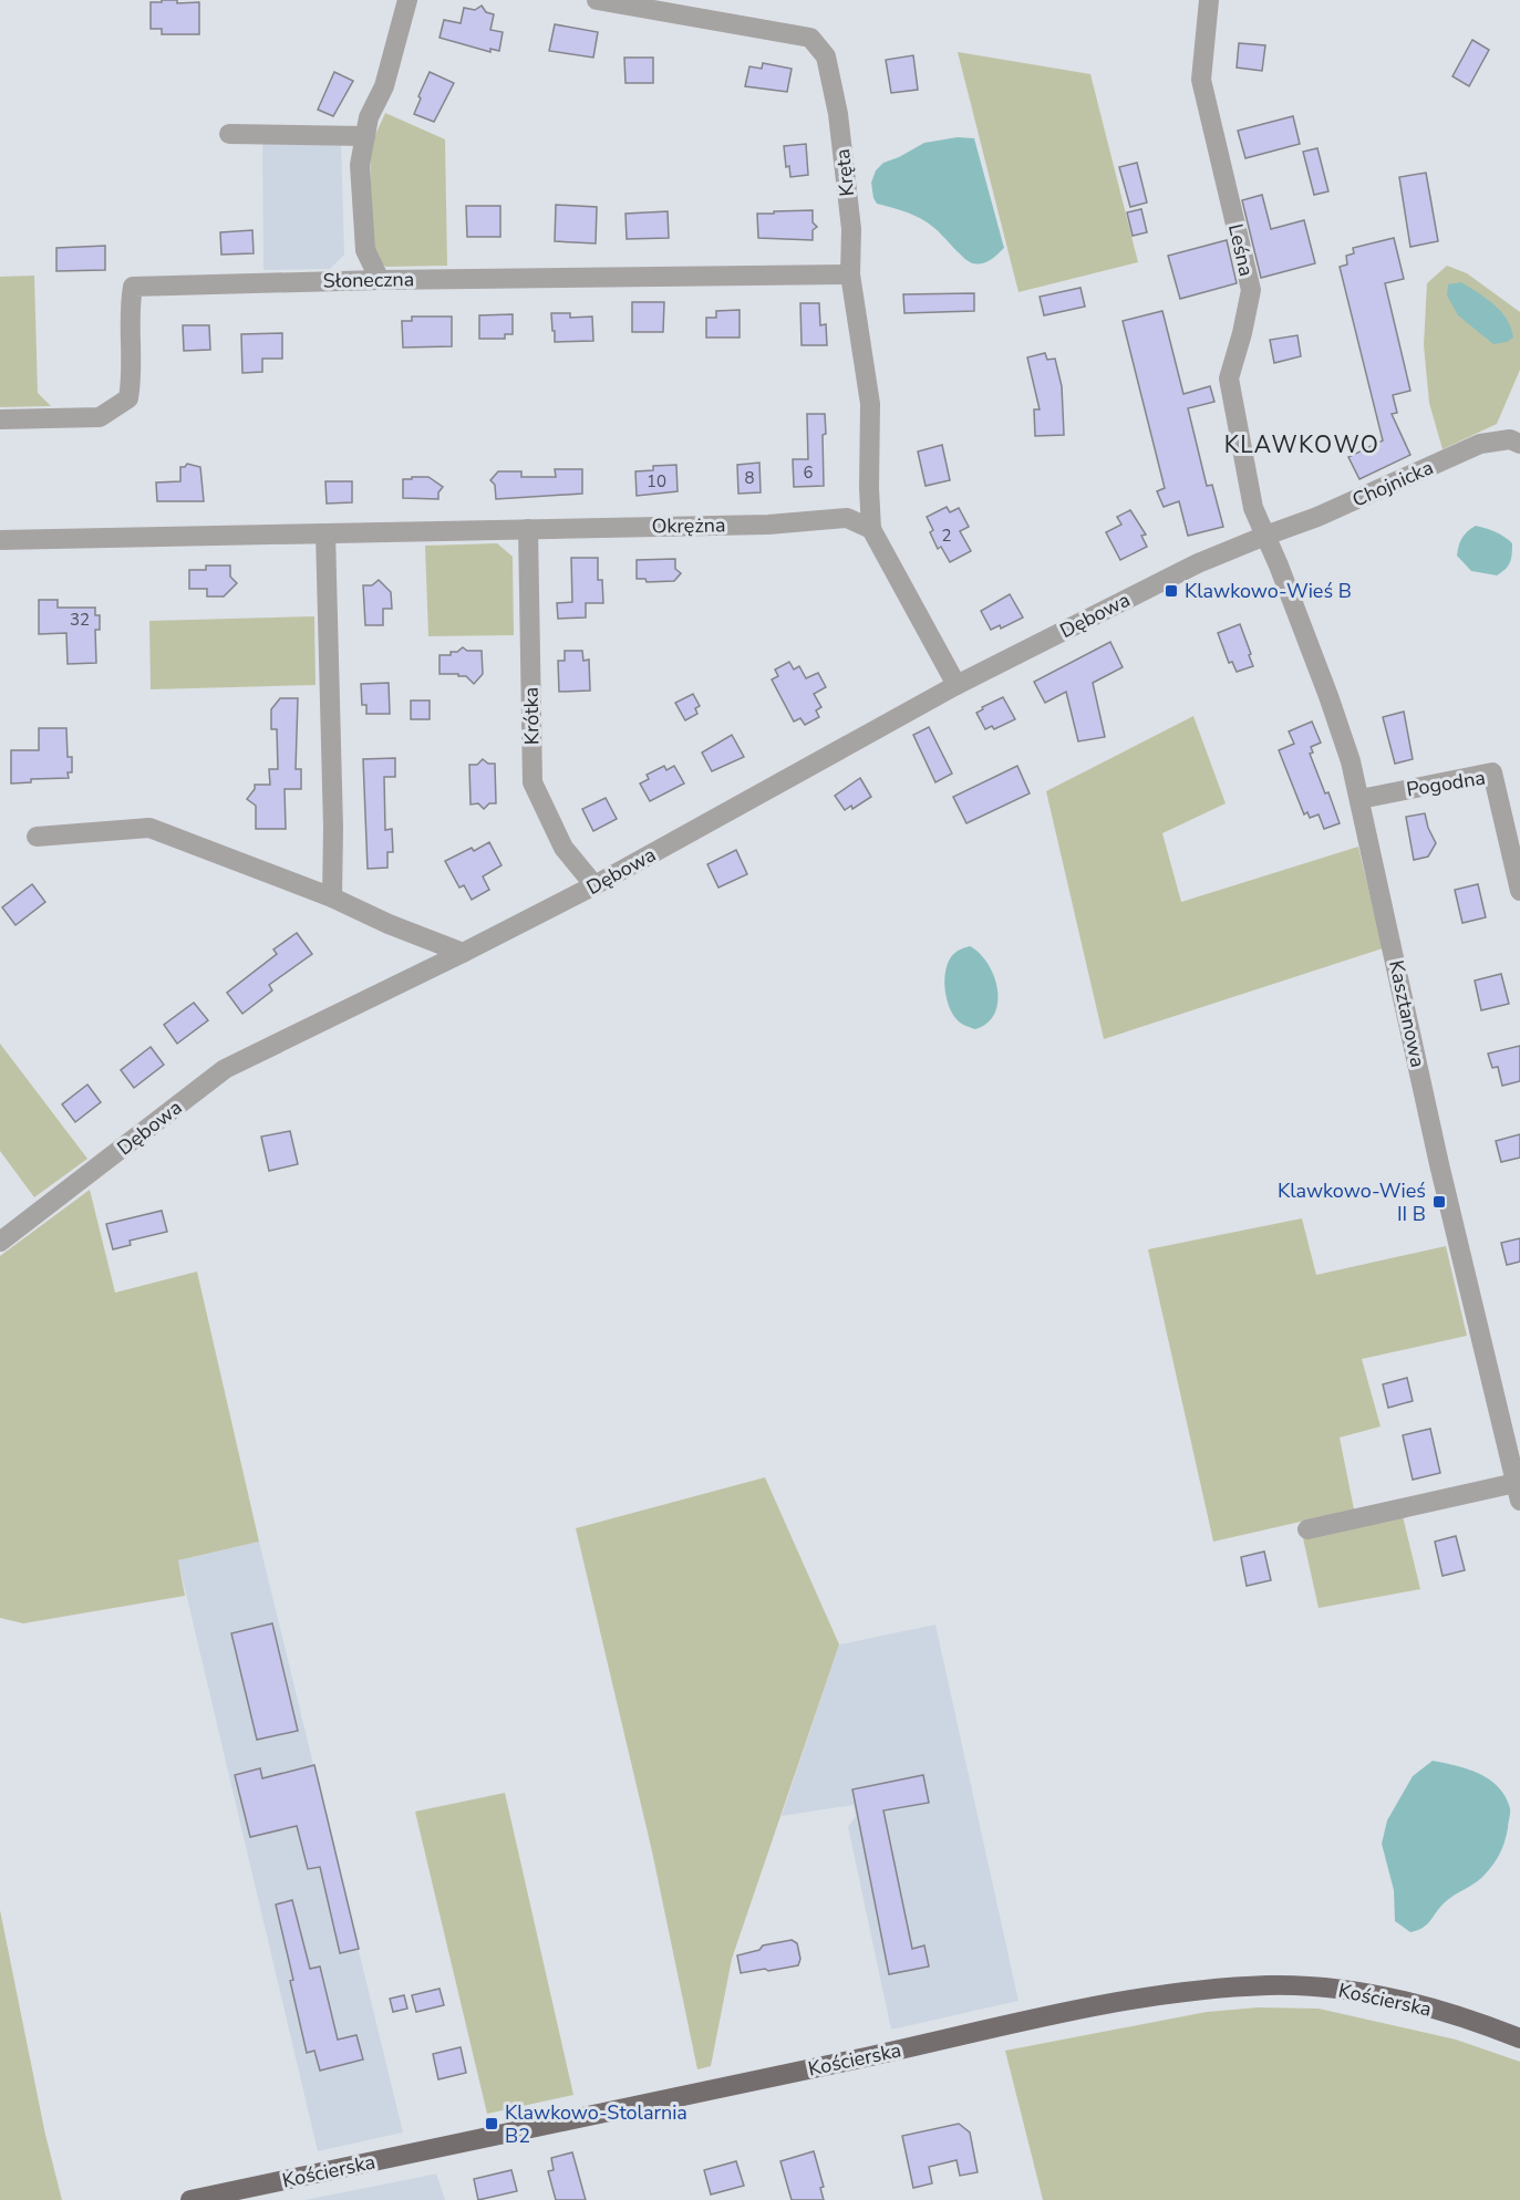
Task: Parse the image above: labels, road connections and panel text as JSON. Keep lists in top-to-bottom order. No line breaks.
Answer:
{"streets":{"main road":["Kościerska"],"street":["Kręta","Leśna","Słoneczna","Chojnicka","Okrężna","Dębowa","Krótka","Pogodna","Kasztanowa"]},"crossings":[["Kręta","Słoneczna"],["Kręta","Okrężna"],["Leśna","Chojnicka"],["Leśna","Dębowa"],["Leśna","Kasztanowa"],["Chojnicka","Dębowa"],["Chojnicka","Kasztanowa"],["Okrężna","Krótka"],["Dębowa","Krótka"],["Dębowa","Kasztanowa"],["Pogodna","Kasztanowa"]],"districts":["KLAWKOWO"],"places":{"transit":["Klawkowo-Wieś B","Klawkowo-Wieś II B","Klawkowo-Stolarnia B2"]},"house_numbers":["6","8","10","2","32"]}
